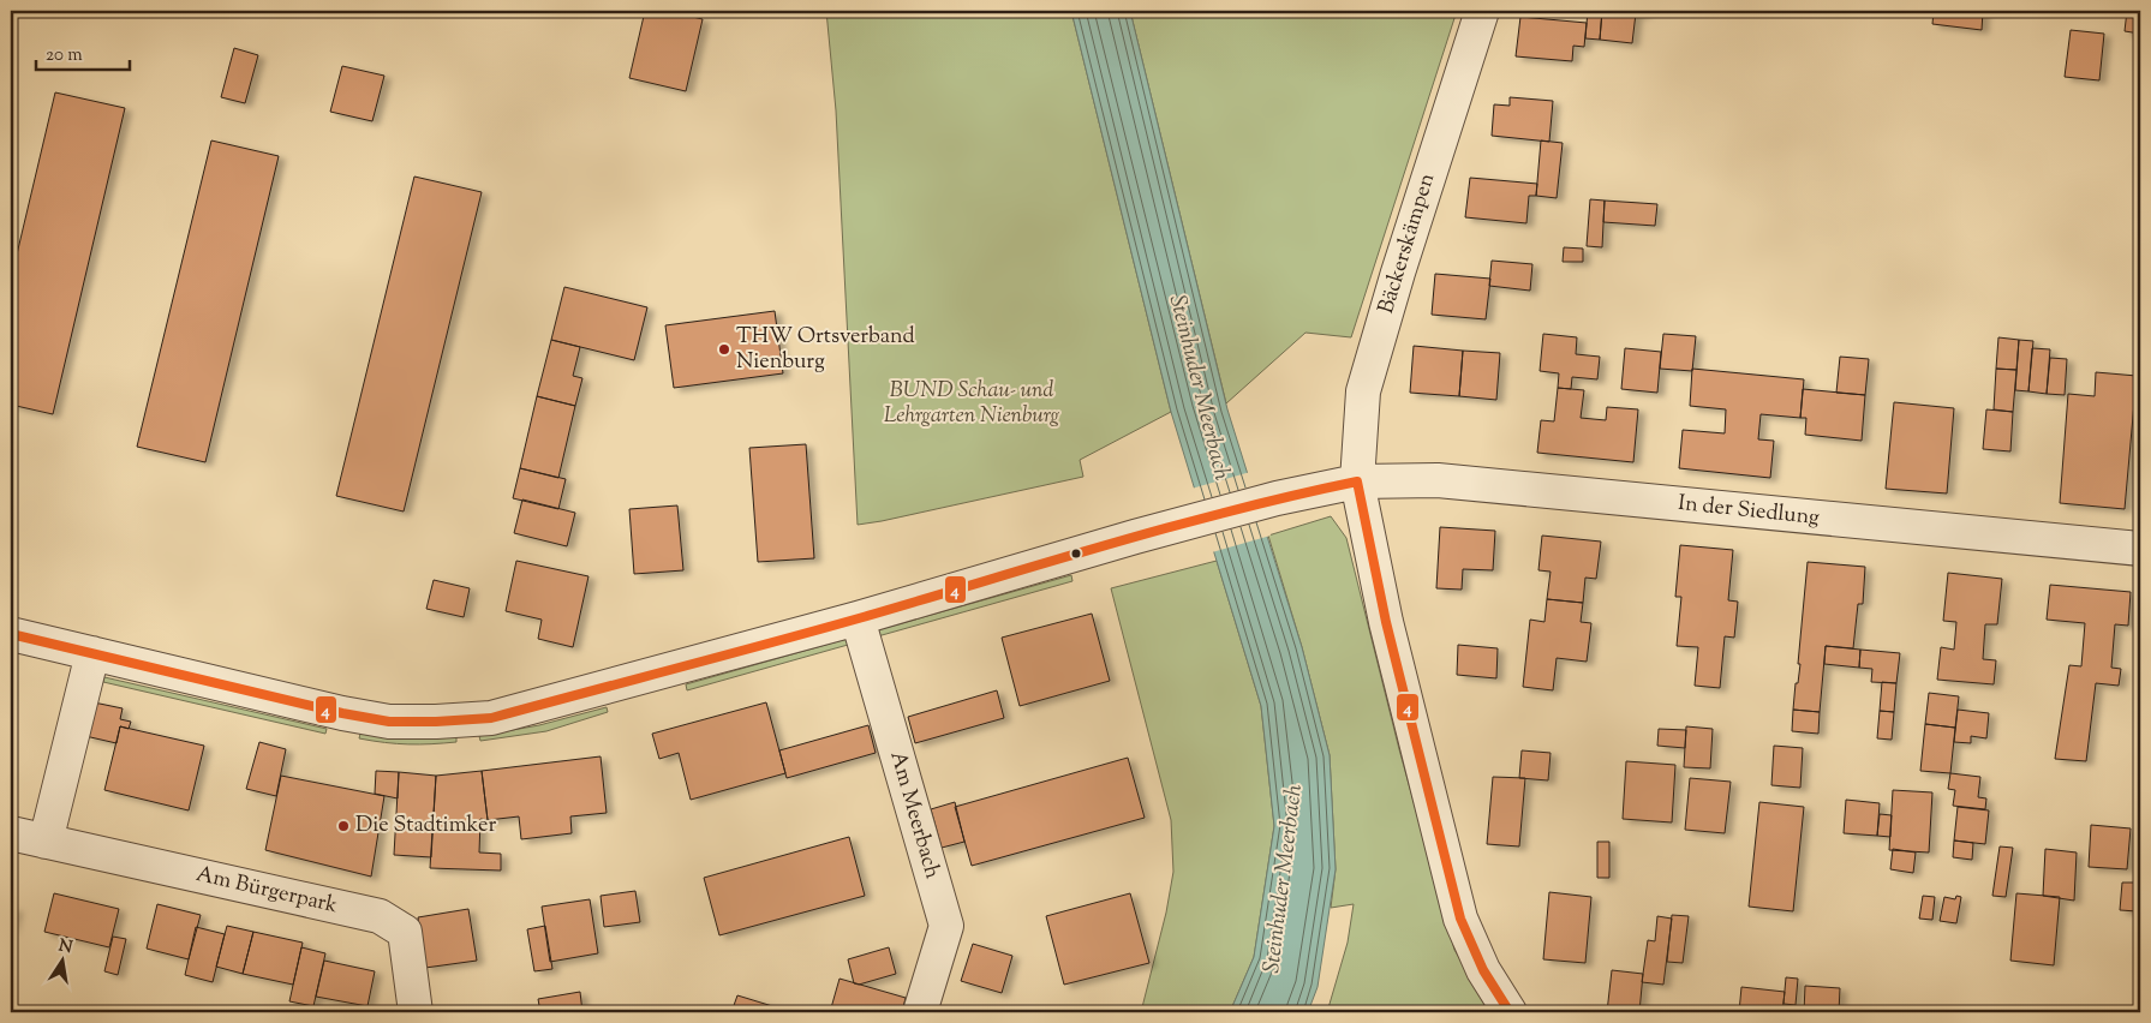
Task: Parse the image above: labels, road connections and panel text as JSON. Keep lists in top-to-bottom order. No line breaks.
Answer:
{"streets":{"street":["Bäckerskämpen","In der Siedlung","Am Meerbach","Am Bürgerpark"]},"crossings":[["Bäckerskämpen","In der Siedlung"],["In der Siedlung","Am Meerbach"]],"water":["Steinhuder Meerbach"],"parks":["BUND Schau- und Lehrgarten Nienburg"],"places":["THW Ortsverband Nienburg","Die Stadtimker"],"lines":["transit line 4"],"scale_bar":"20 m","north":"top"}
